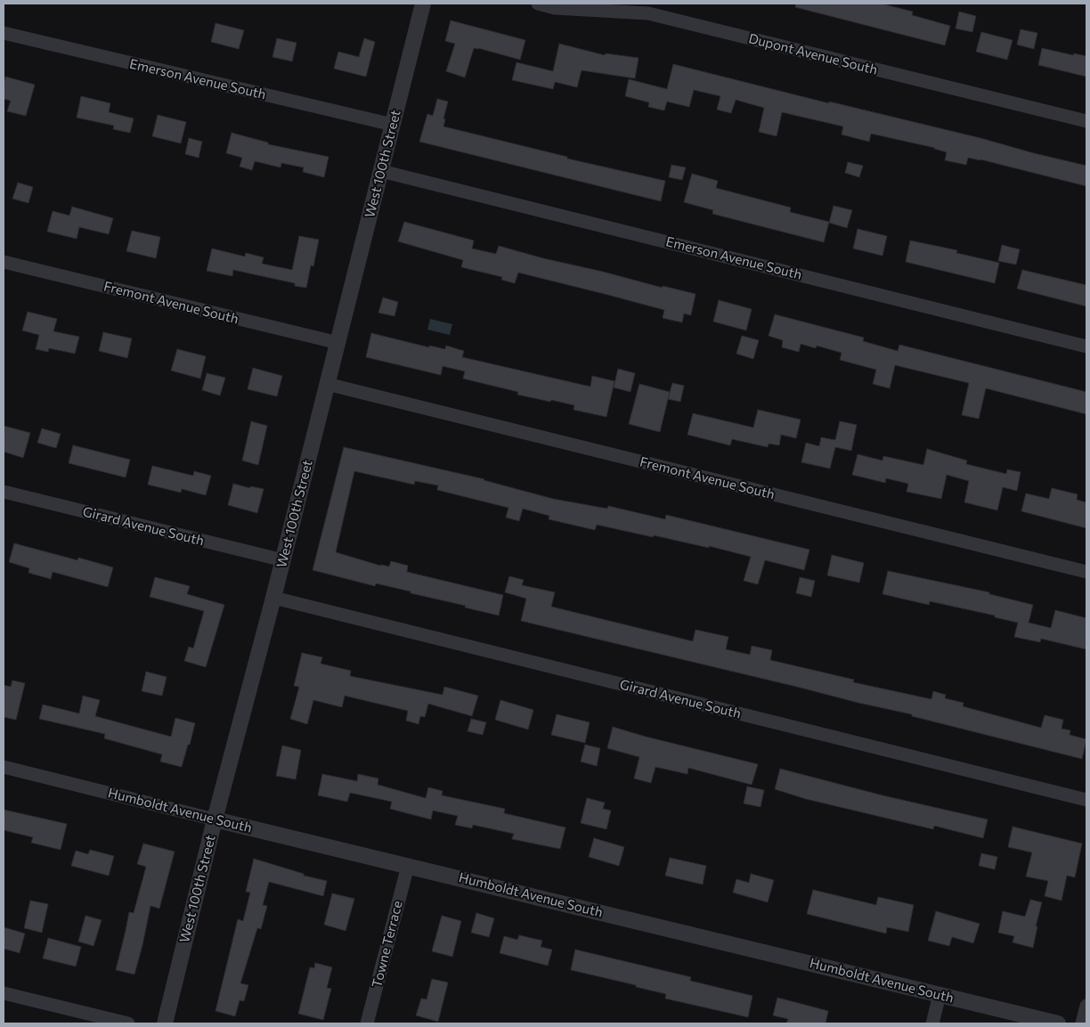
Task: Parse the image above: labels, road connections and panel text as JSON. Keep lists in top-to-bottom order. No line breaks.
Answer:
{"streets":{"street":["Dupont Avenue South","Emerson Avenue South","West 100th Street","Fremont Avenue South","Girard Avenue South","Humboldt Avenue South","Towne Terrace"]},"crossings":[["Emerson Avenue South","West 100th Street"],["West 100th Street","Fremont Avenue South"],["West 100th Street","Girard Avenue South"],["West 100th Street","Humboldt Avenue South"],["Humboldt Avenue South","Towne Terrace"]]}
